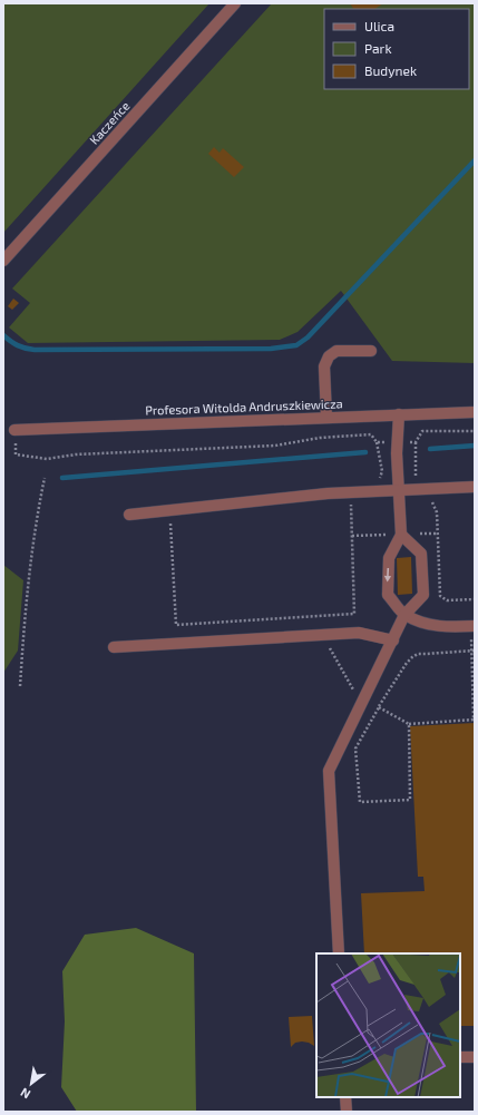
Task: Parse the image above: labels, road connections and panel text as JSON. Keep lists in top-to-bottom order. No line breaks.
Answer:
{"streets":{"street":["Kaczeńce","Profesora Witolda Andruszkiewicza"]},"legend":["Ulica","Park","Budynek"],"north":"bottom left"}
